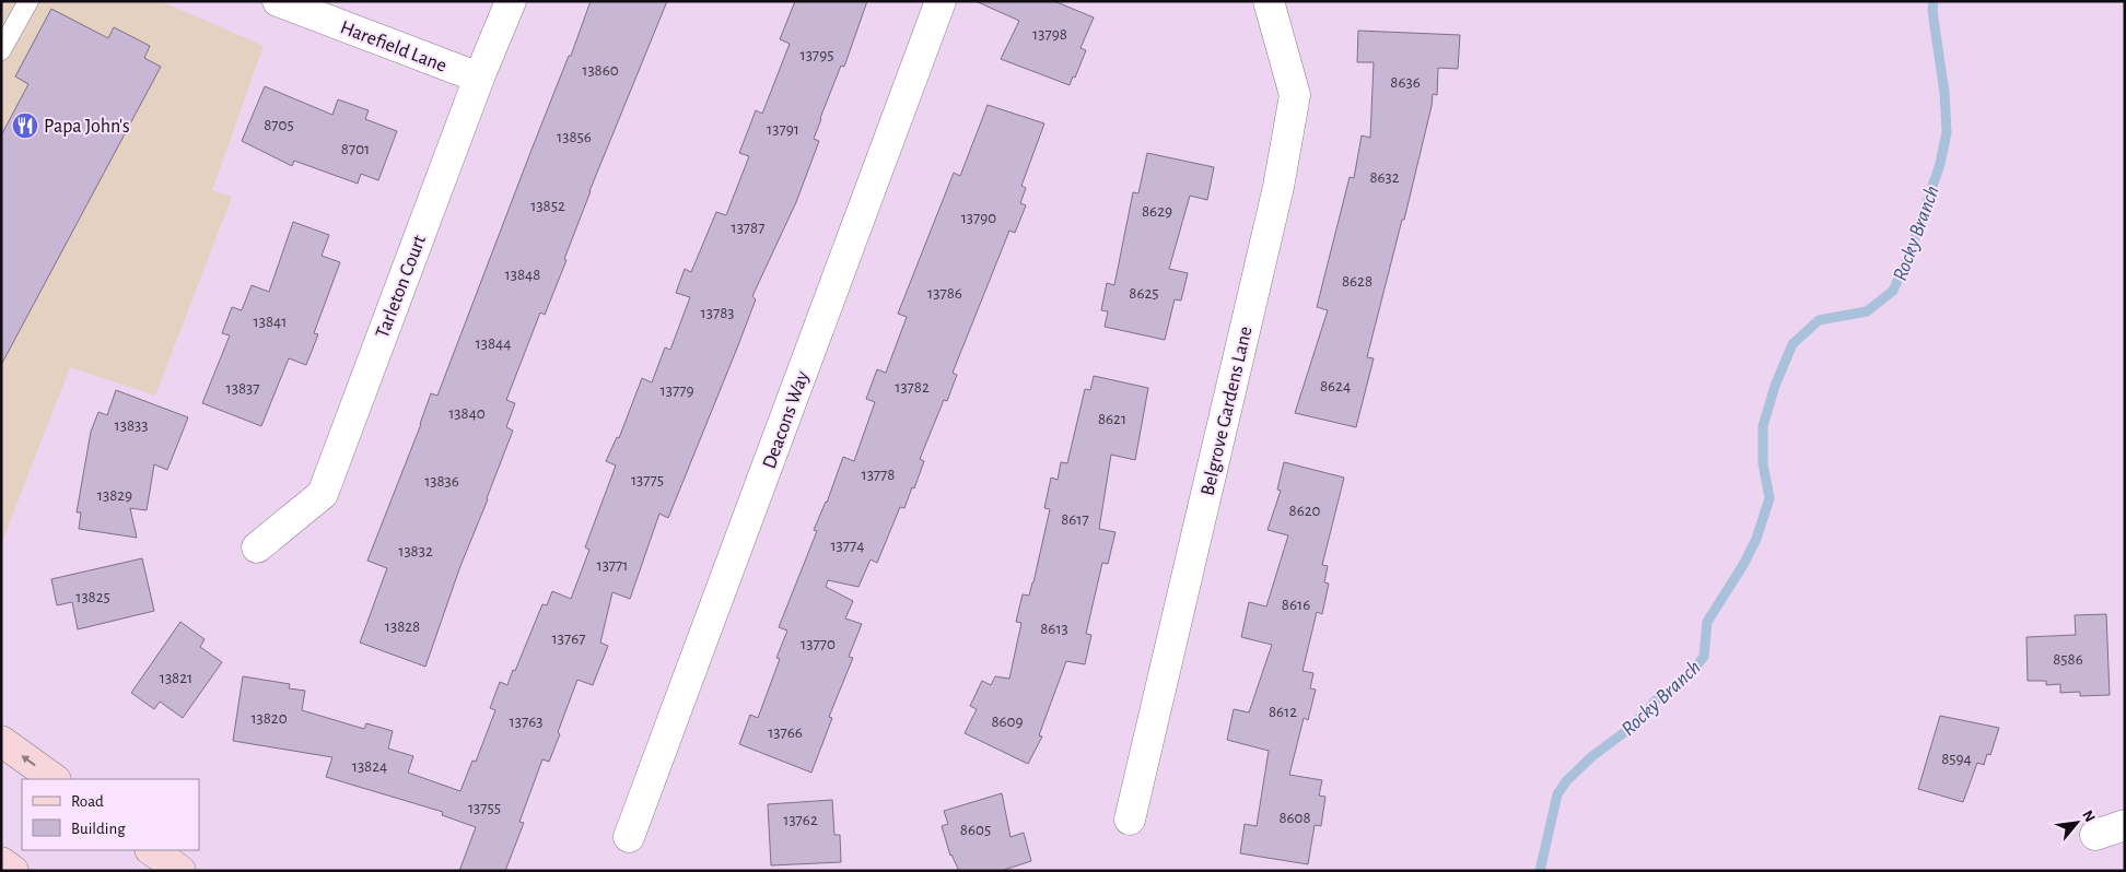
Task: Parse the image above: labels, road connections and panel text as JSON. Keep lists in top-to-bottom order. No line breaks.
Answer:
{"streets":{"street":["Harefield Lane","Tarleton Court","Belgrove Gardens Lane","Deacons Way"]},"crossings":[["Harefield Lane","Tarleton Court"]],"water":["Rocky Branch"],"places":{"restaurant":["Papa John's"]},"house_numbers":["13798","13795","13860","8636","8705","13791","13856","8701","8632","13852","8629","13790","13787","13848","8628","13786","8625","13783","13841","13844","8624","13782","13837","13779","13840","8621","13833","13778","13775","13836","13829","8620","8617","13774","13832","13771","13825","8616","13828","8613","13767","13770","8586","13821","8612","13820","13763","8609","13766","8594","13824","13755","8608","13762","8605"],"legend":["Road","Building"],"north":"top right"}
